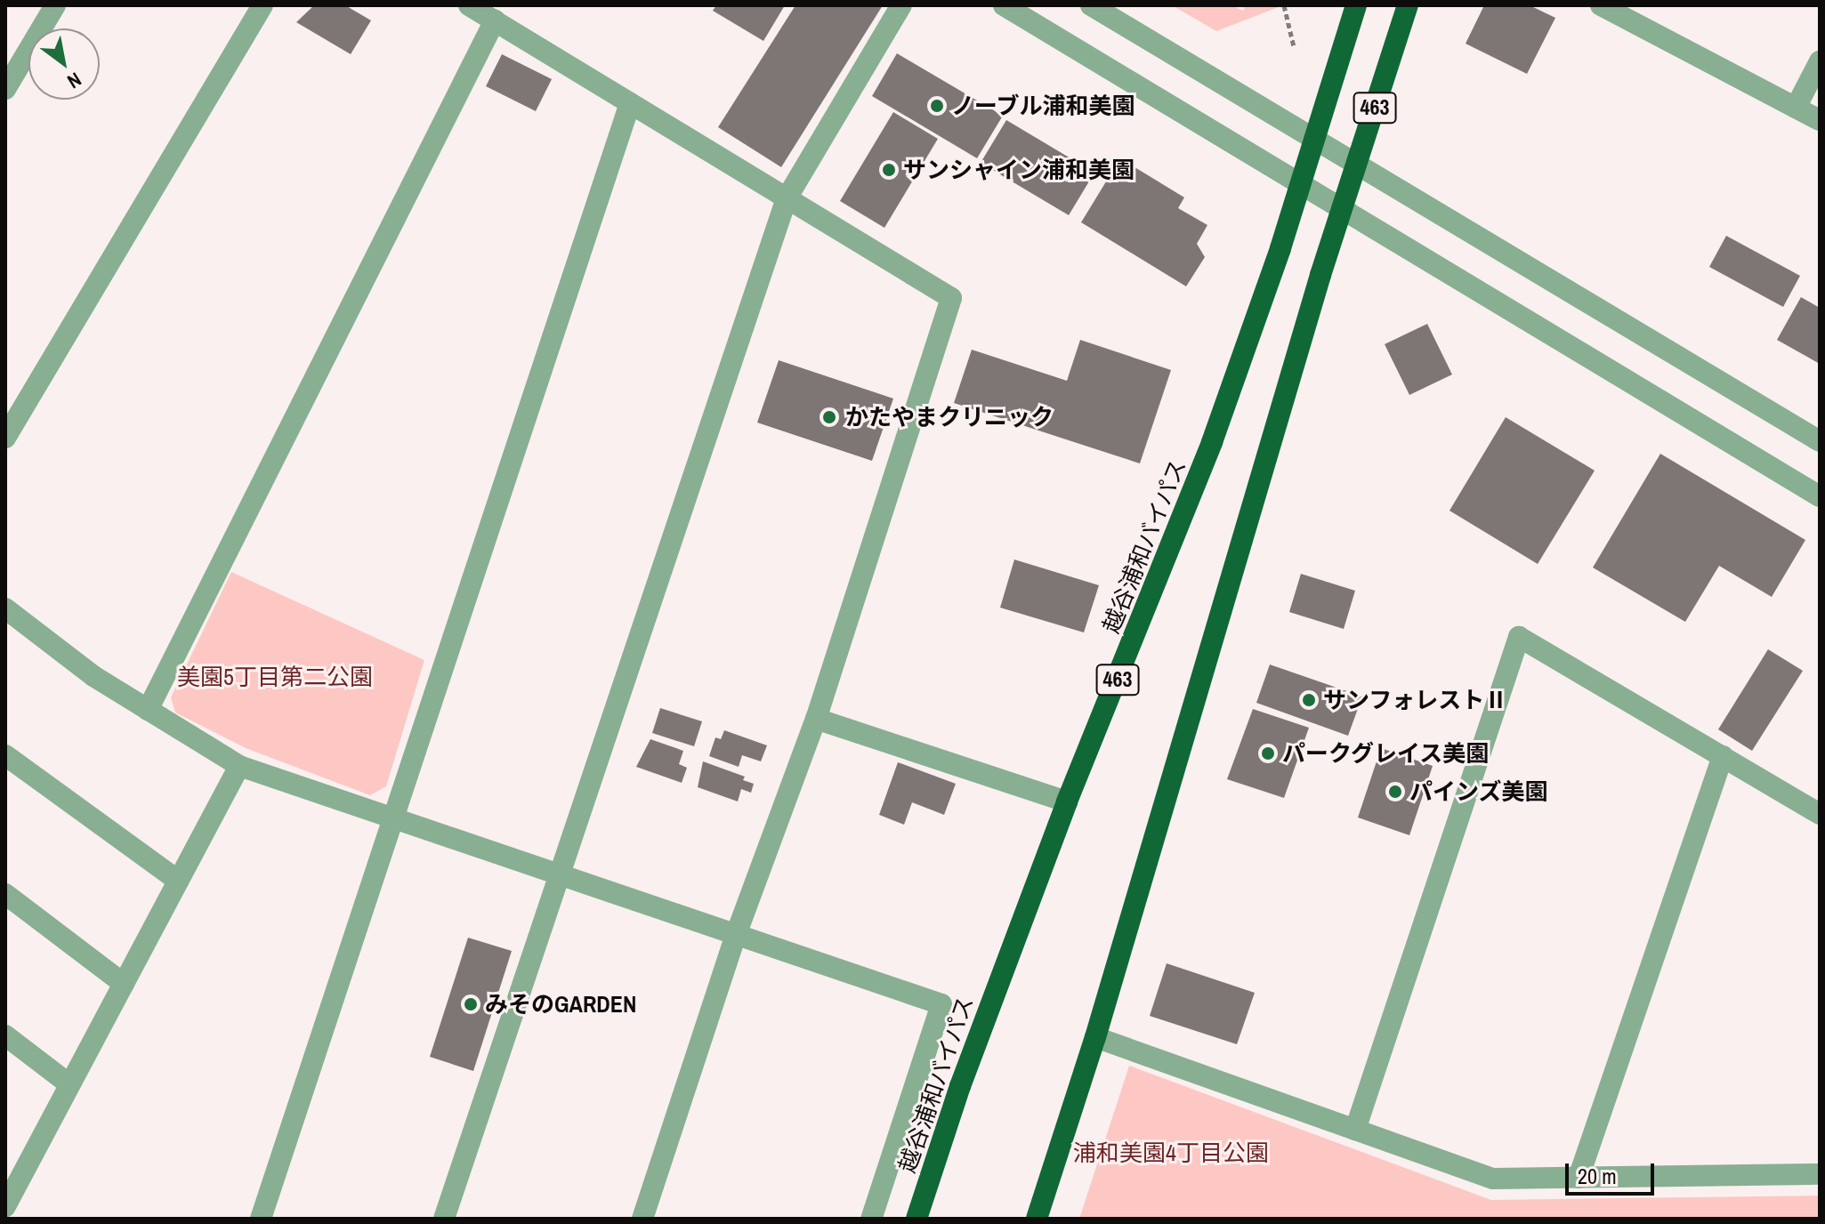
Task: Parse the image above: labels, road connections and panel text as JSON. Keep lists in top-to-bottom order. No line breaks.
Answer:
{"streets":{"highway":["463","越谷浦和バイパス"]},"parks":["美園5丁目第二公園","浦和美園4丁目公園"],"places":["ノーブル浦和美園","サンシャイン浦和美園","かたやまクリニック","サンフォレストⅡ","パークグレイス美園","パインズ美園","みそのGARDEN"],"scale_bar":"20 m","north":"bottom right"}
